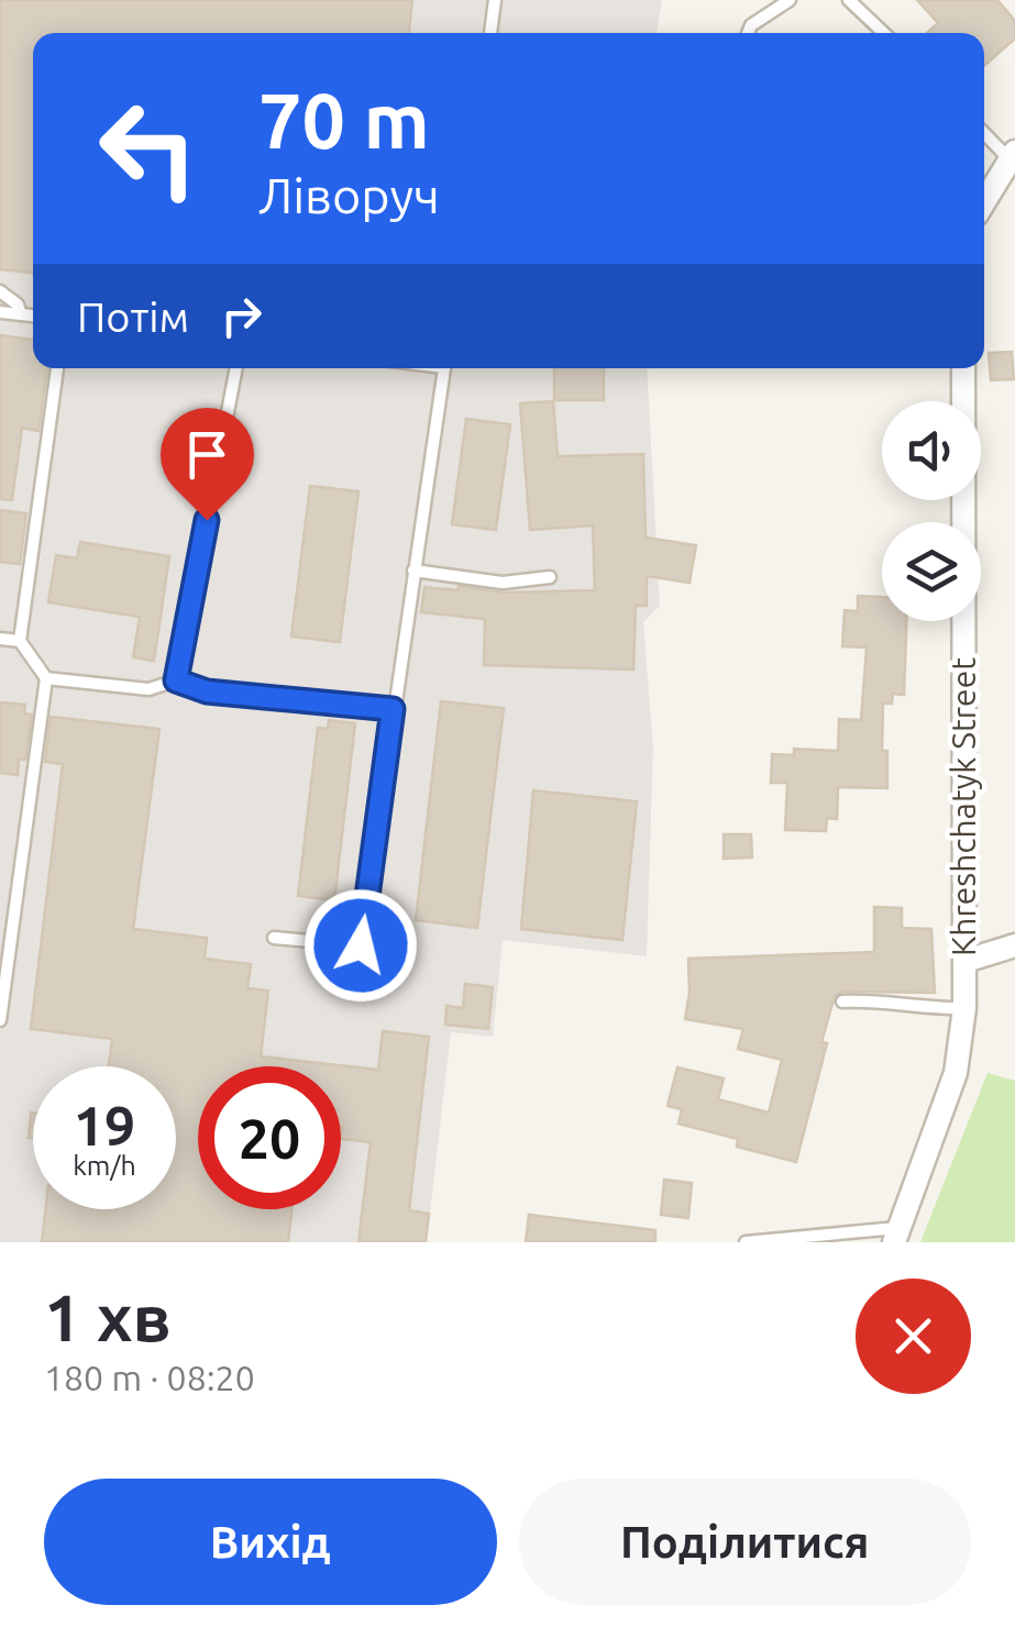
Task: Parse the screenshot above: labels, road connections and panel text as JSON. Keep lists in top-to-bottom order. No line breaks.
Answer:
{"streets":{"street":["Khreshchatyk Street"]},"page":{"turn":["70 m","Ліворуч"],"then":"Потім","speed":"19 km/h","limit":"20","heading":["1 хв","180 m · 08:20"],"buttons":["Вихід","Поділитися"]}}
